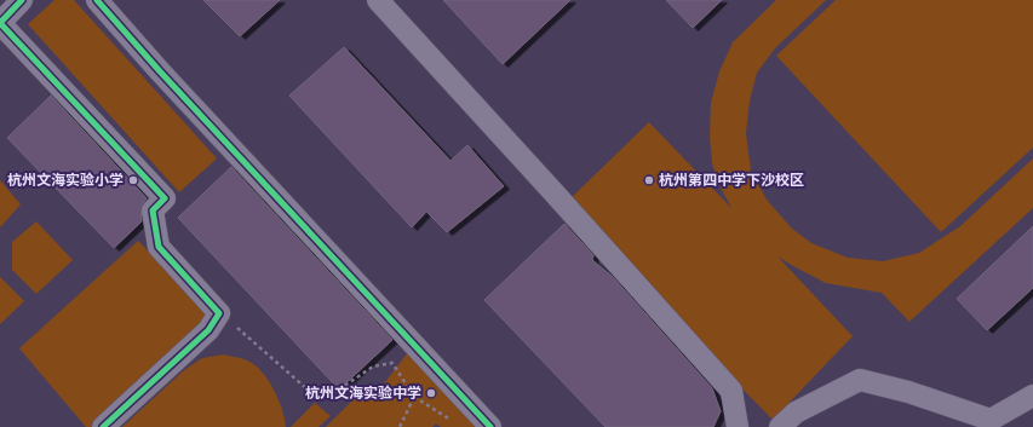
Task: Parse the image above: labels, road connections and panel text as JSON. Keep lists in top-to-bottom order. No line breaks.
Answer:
{"places":["杭州文海实验小学","杭州第四中学下沙校区","杭州文海实验中学"]}
